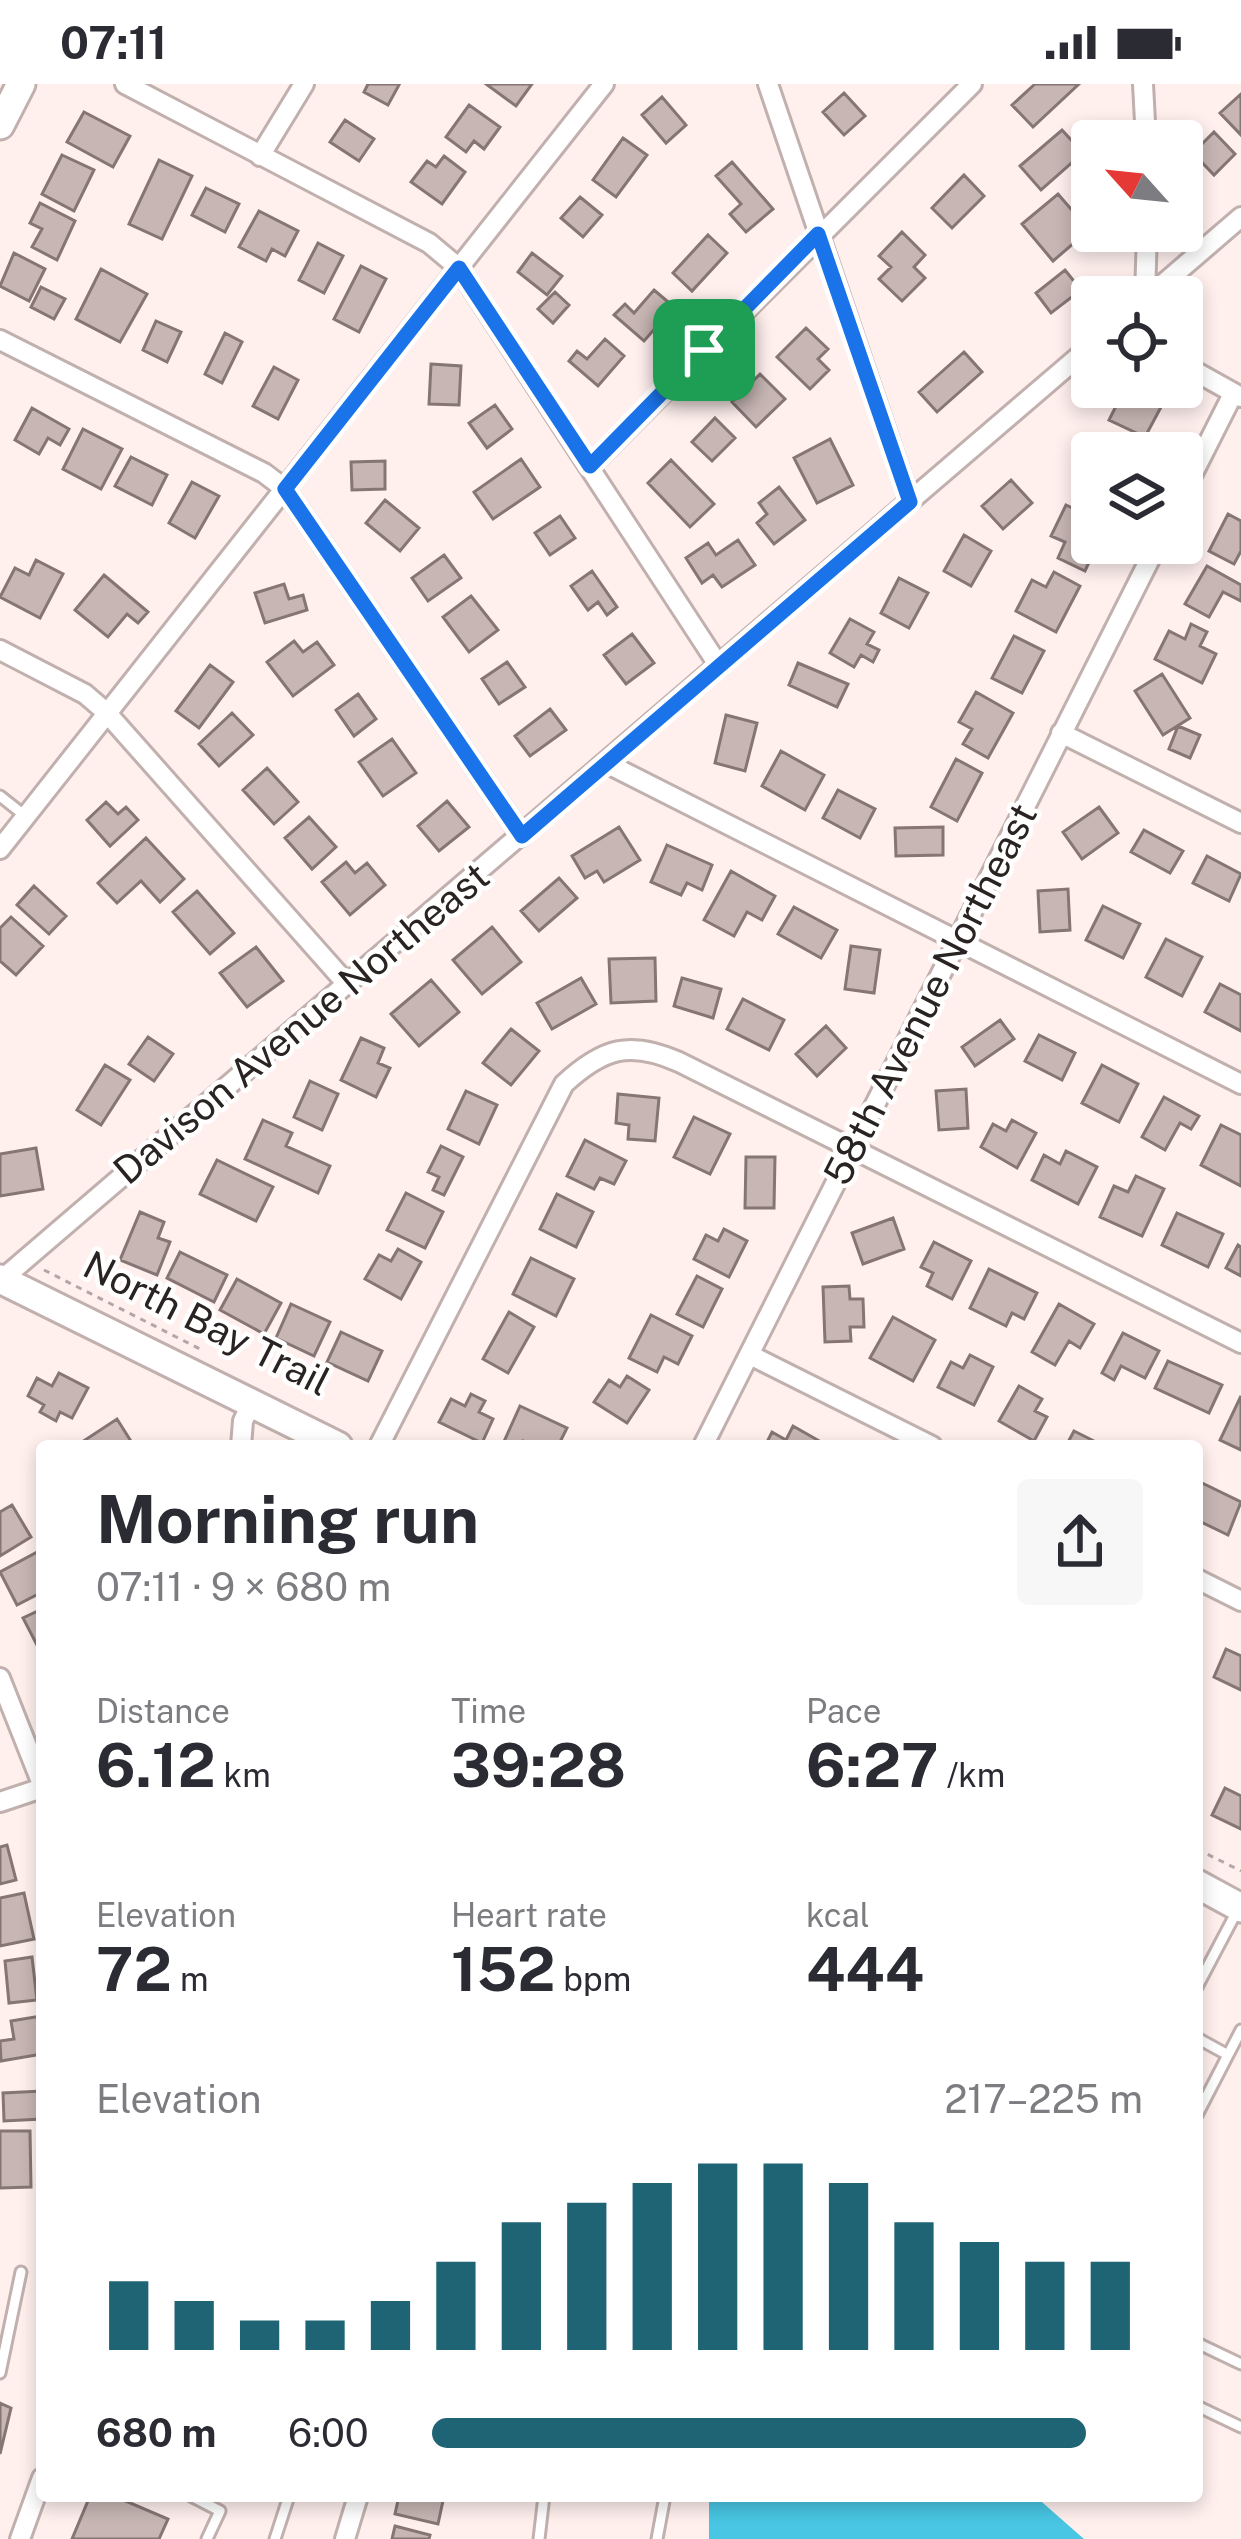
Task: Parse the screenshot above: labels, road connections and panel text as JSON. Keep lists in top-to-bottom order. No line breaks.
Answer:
{"streets":{"street":["58th Avenue Northeast","Davison Avenue Northeast"],"path":["North Bay Trail"]},"crossings":[["Davison Avenue Northeast","North Bay Trail"]],"north":"top left","page":{"status":"07:11","heading":["Morning run","07:11 · 9 × 680 m"],"stats":[["Distance","6.12 km"],["Time","39:28"],["Pace","6:27 /km"],["Elevation","72 m"],["Heart rate","152 bpm"],["kcal","444"]],"chart":["Elevation","217–225 m"],"list":[{"name":"680 m","note":"6:00"}]}}
